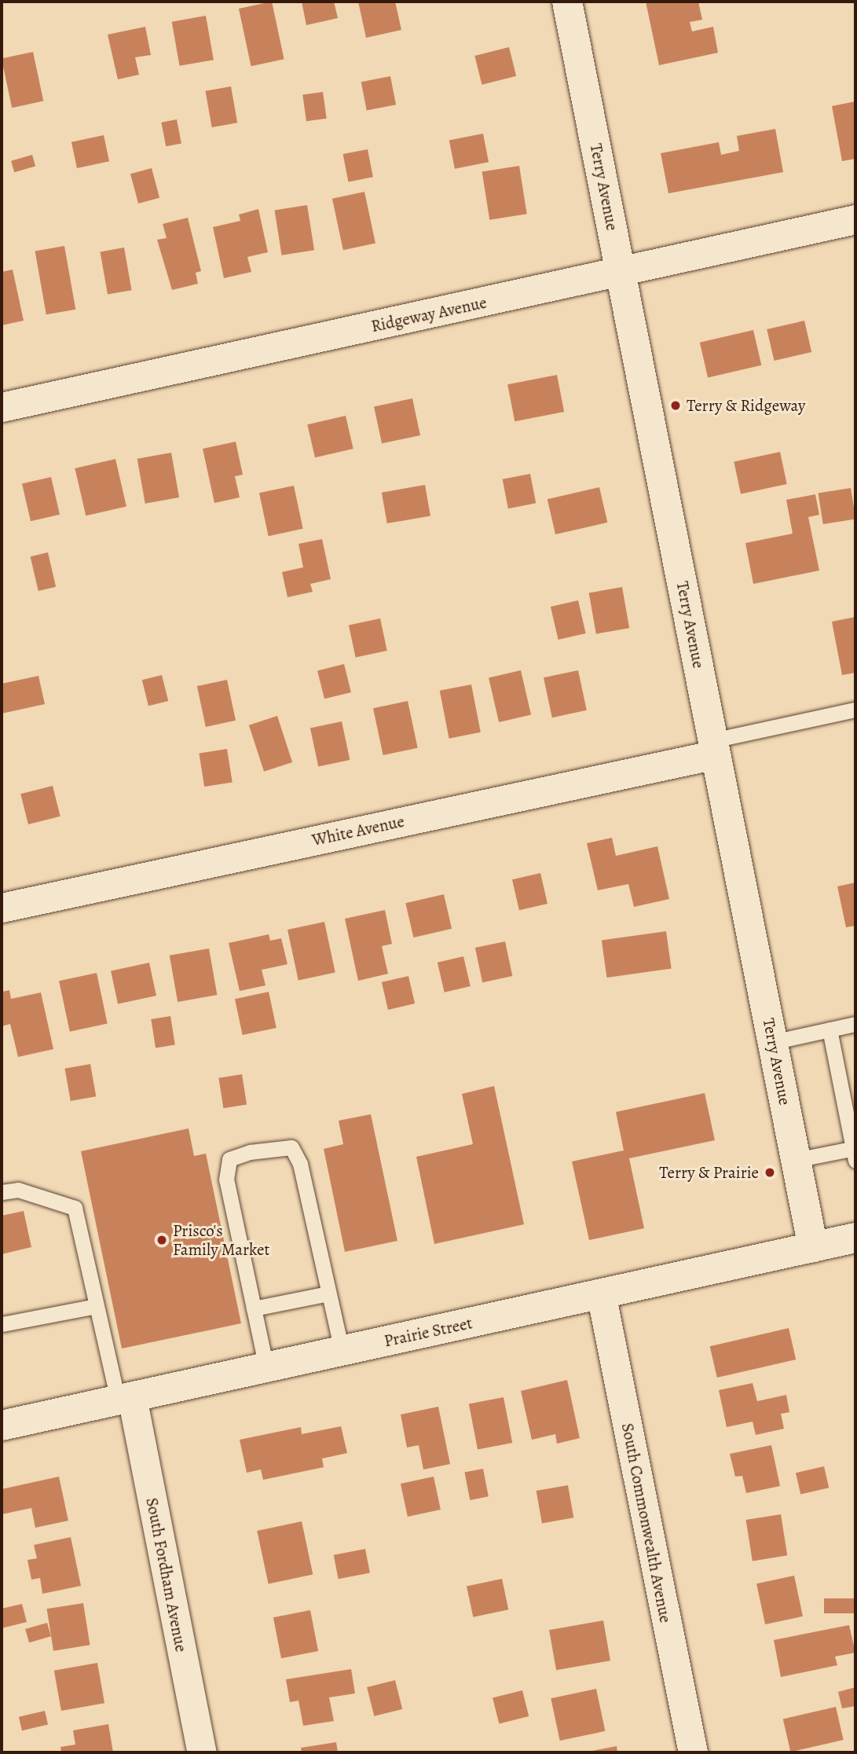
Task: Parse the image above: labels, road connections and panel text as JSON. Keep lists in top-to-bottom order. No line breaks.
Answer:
{"streets":{"street":["Terry Avenue","Ridgeway Avenue","White Avenue","Prairie Street","South Commonwealth Avenue","South Fordham Avenue"]},"crossings":[["Terry Avenue","Ridgeway Avenue"],["Terry Avenue","White Avenue"],["Terry Avenue","Prairie Street"],["Prairie Street","South Commonwealth Avenue"],["Prairie Street","South Fordham Avenue"]],"places":["Terry & Ridgeway","Terry & Prairie","Prisco's Family Market"]}
